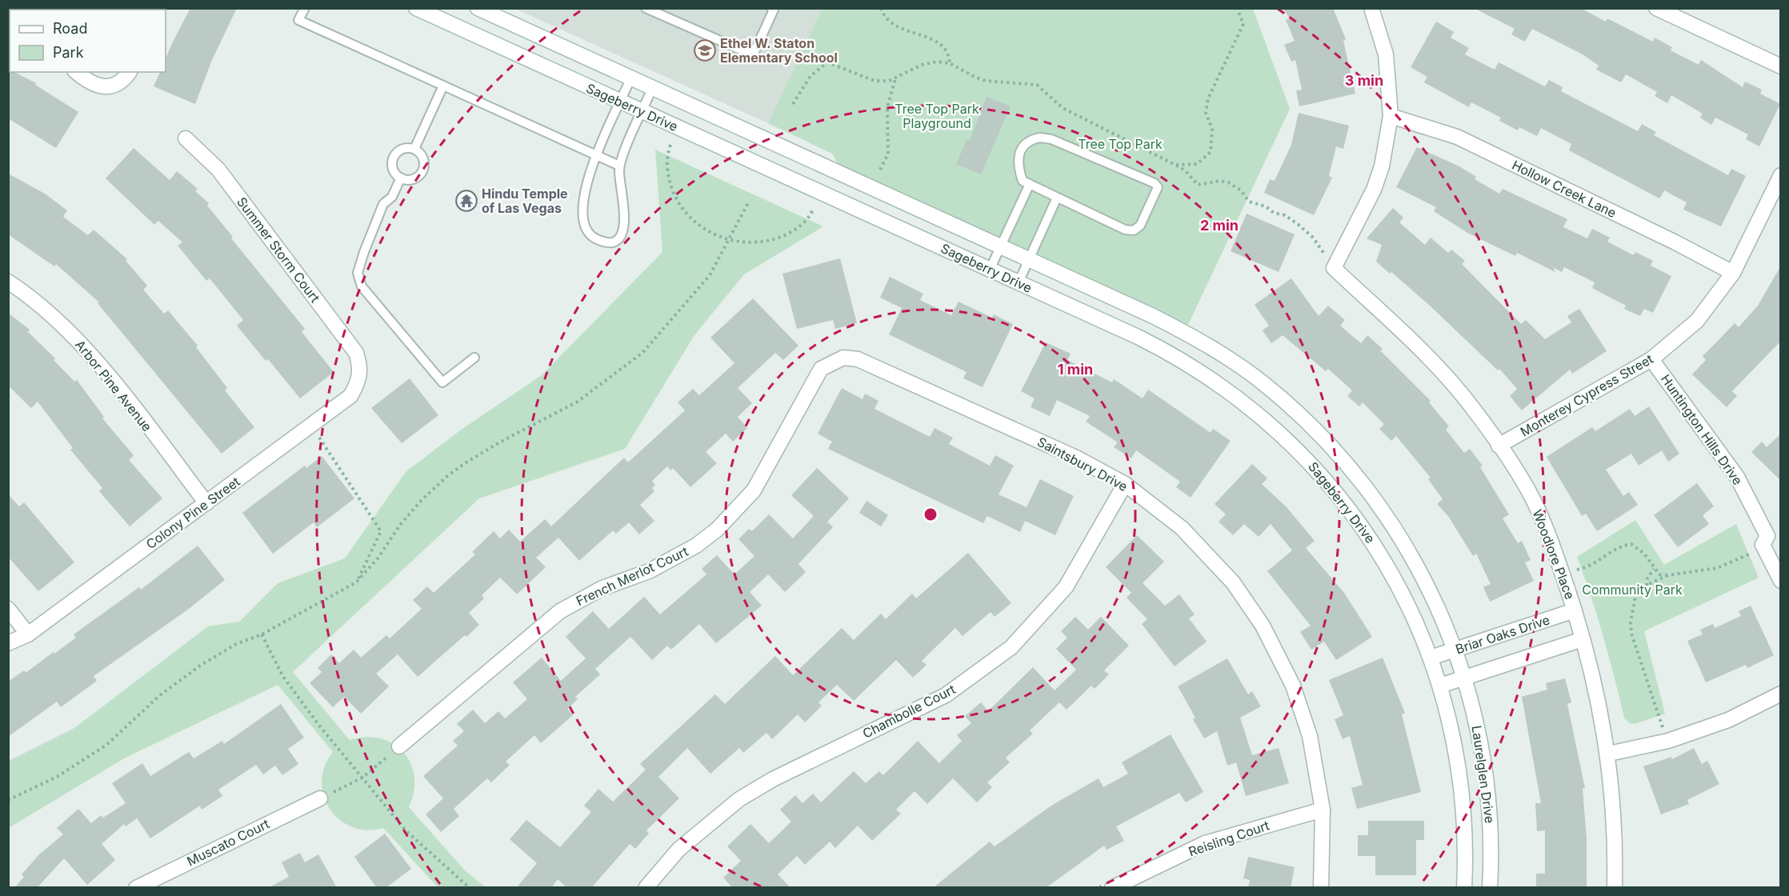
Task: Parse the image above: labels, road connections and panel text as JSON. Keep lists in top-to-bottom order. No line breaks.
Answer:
{"streets":{"street":["Sageberry Drive","Hollow Creek Lane","Summer Storm Court","Arbor Pine Avenue","Monterey Cypress Street","Huntington Hills Drive","Saintsbury Drive","Colony Pine Street","Woodlore Place","French Merlot Court","Briar Oaks Drive","Chambolle Court","Laurelglen Drive","Reisling Court","Muscato Court"]},"crossings":[["Sageberry Drive","Briar Oaks Drive"],["Sageberry Drive","Laurelglen Drive"],["Hollow Creek Lane","Monterey Cypress Street"],["Hollow Creek Lane","Woodlore Place"],["Summer Storm Court","Colony Pine Street"],["Arbor Pine Avenue","Colony Pine Street"],["Monterey Cypress Street","Huntington Hills Drive"],["Monterey Cypress Street","Woodlore Place"],["Saintsbury Drive","French Merlot Court"],["Saintsbury Drive","Chambolle Court"],["Saintsbury Drive","Reisling Court"],["Woodlore Place","Briar Oaks Drive"],["Briar Oaks Drive","Laurelglen Drive"]],"parks":["Tree Top Park Playground","Tree Top Park","Community Park"],"places":{"school or university":["Ethel W. Staton Elementary School"],"temple":["Hindu Temple of Las Vegas"]},"legend":["Road","Park"],"rings":["3 min","2 min","1 min"]}
